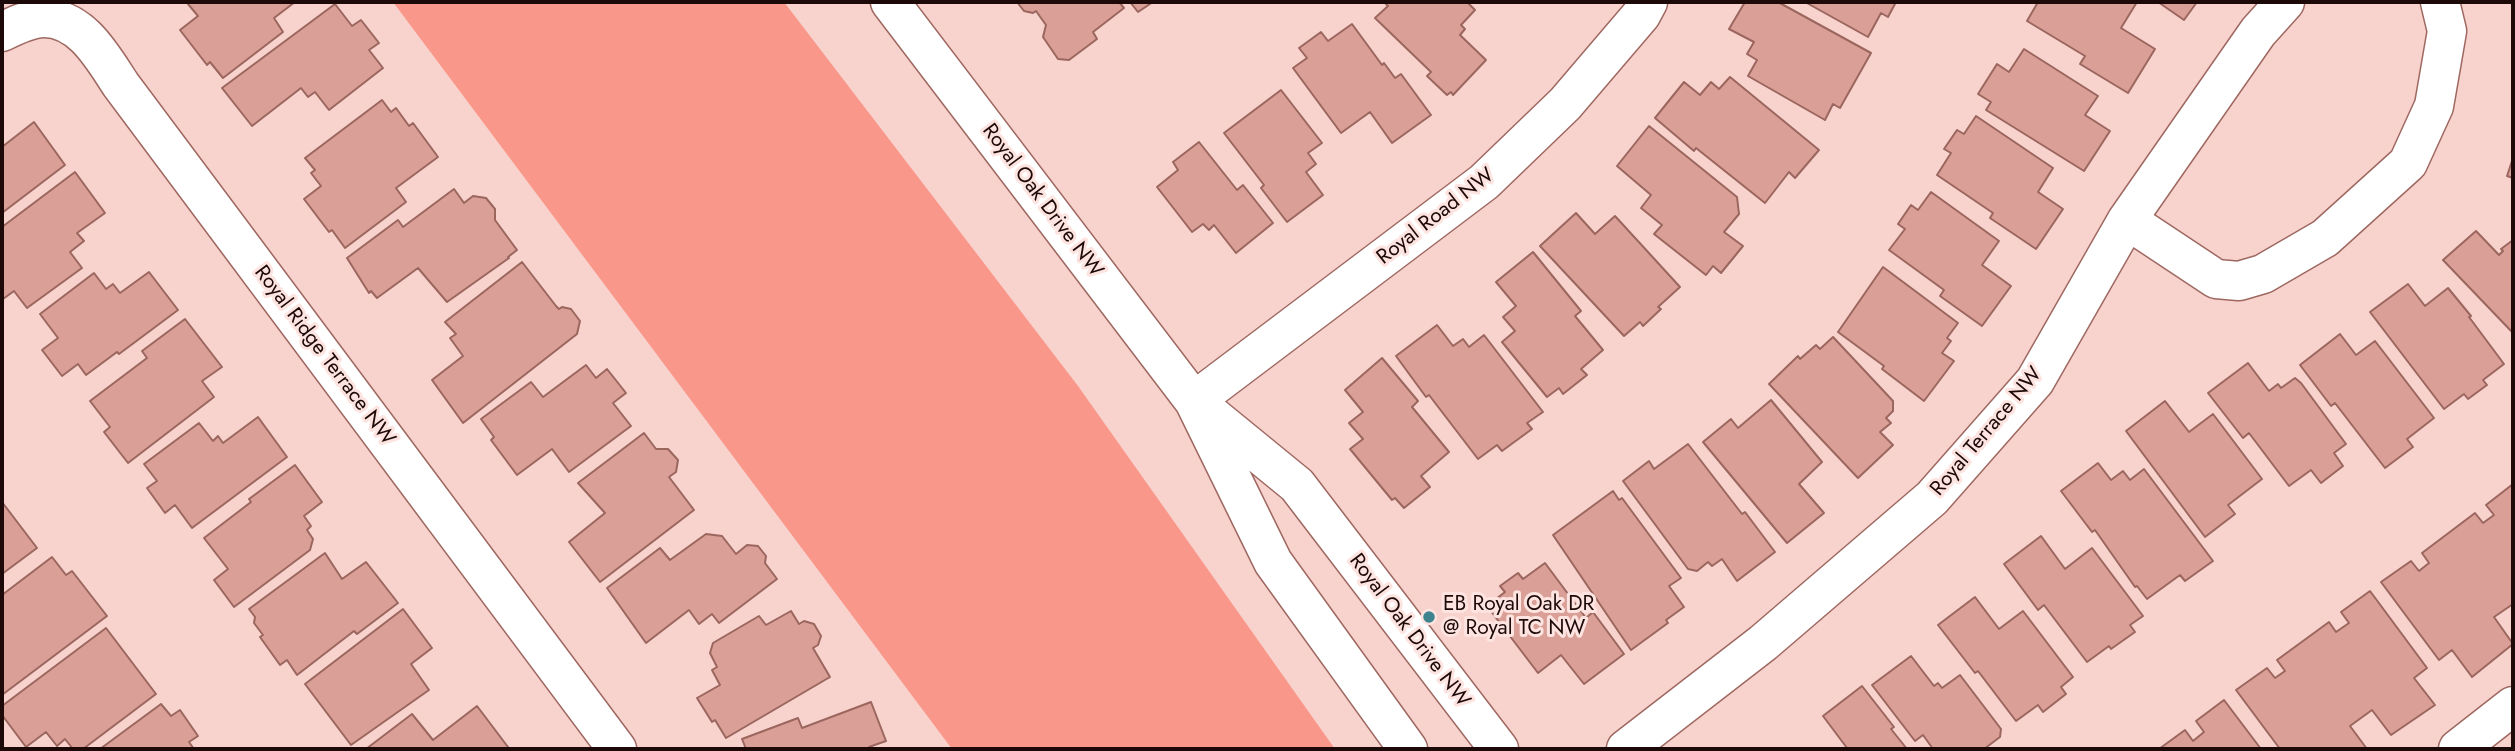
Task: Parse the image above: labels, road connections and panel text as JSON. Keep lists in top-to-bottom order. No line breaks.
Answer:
{"streets":{"street":["Royal Oak Drive NW","Royal Road NW","Royal Ridge Terrace NW","Royal Terrace NW"]},"crossings":[["Royal Oak Drive NW","Royal Road NW"]],"places":["EB Royal Oak DR @ Royal TC NW"]}
